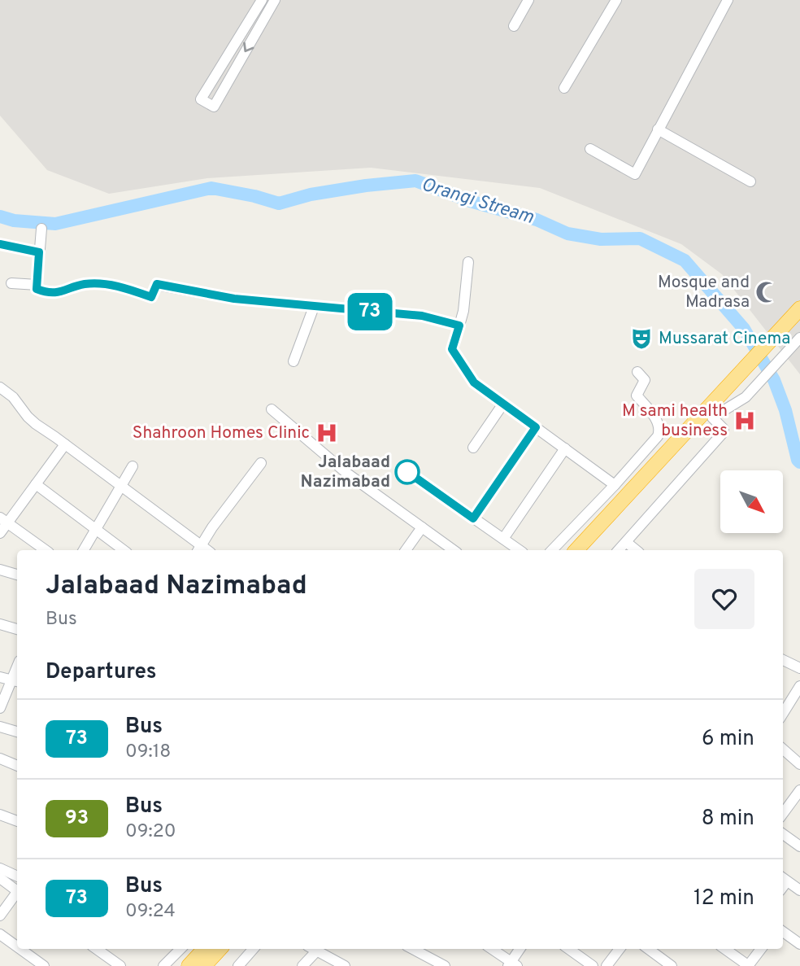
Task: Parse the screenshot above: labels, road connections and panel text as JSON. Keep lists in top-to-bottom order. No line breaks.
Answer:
{"water":["Orangi Stream"],"places":{"mosque":["Mosque and Madrasa"],"theatre":["Mussarat Cinema"],"hospital":["M sami health business","Shahroon Homes Clinic"],"other":["Jalabaad Nazimabad"]},"lines":["bus line 73"],"north":"bottom right","page":{"on_map":"73","heading":[["Jalabaad Nazimabad","Bus"],"Departures"],"list":[{"mark":"73","name":"Bus","note":"09:18","value":"6 min"},{"mark":"93","name":"Bus","note":"09:20","value":"8 min"},{"mark":"73","name":"Bus","note":"09:24","value":"12 min"}]}}
